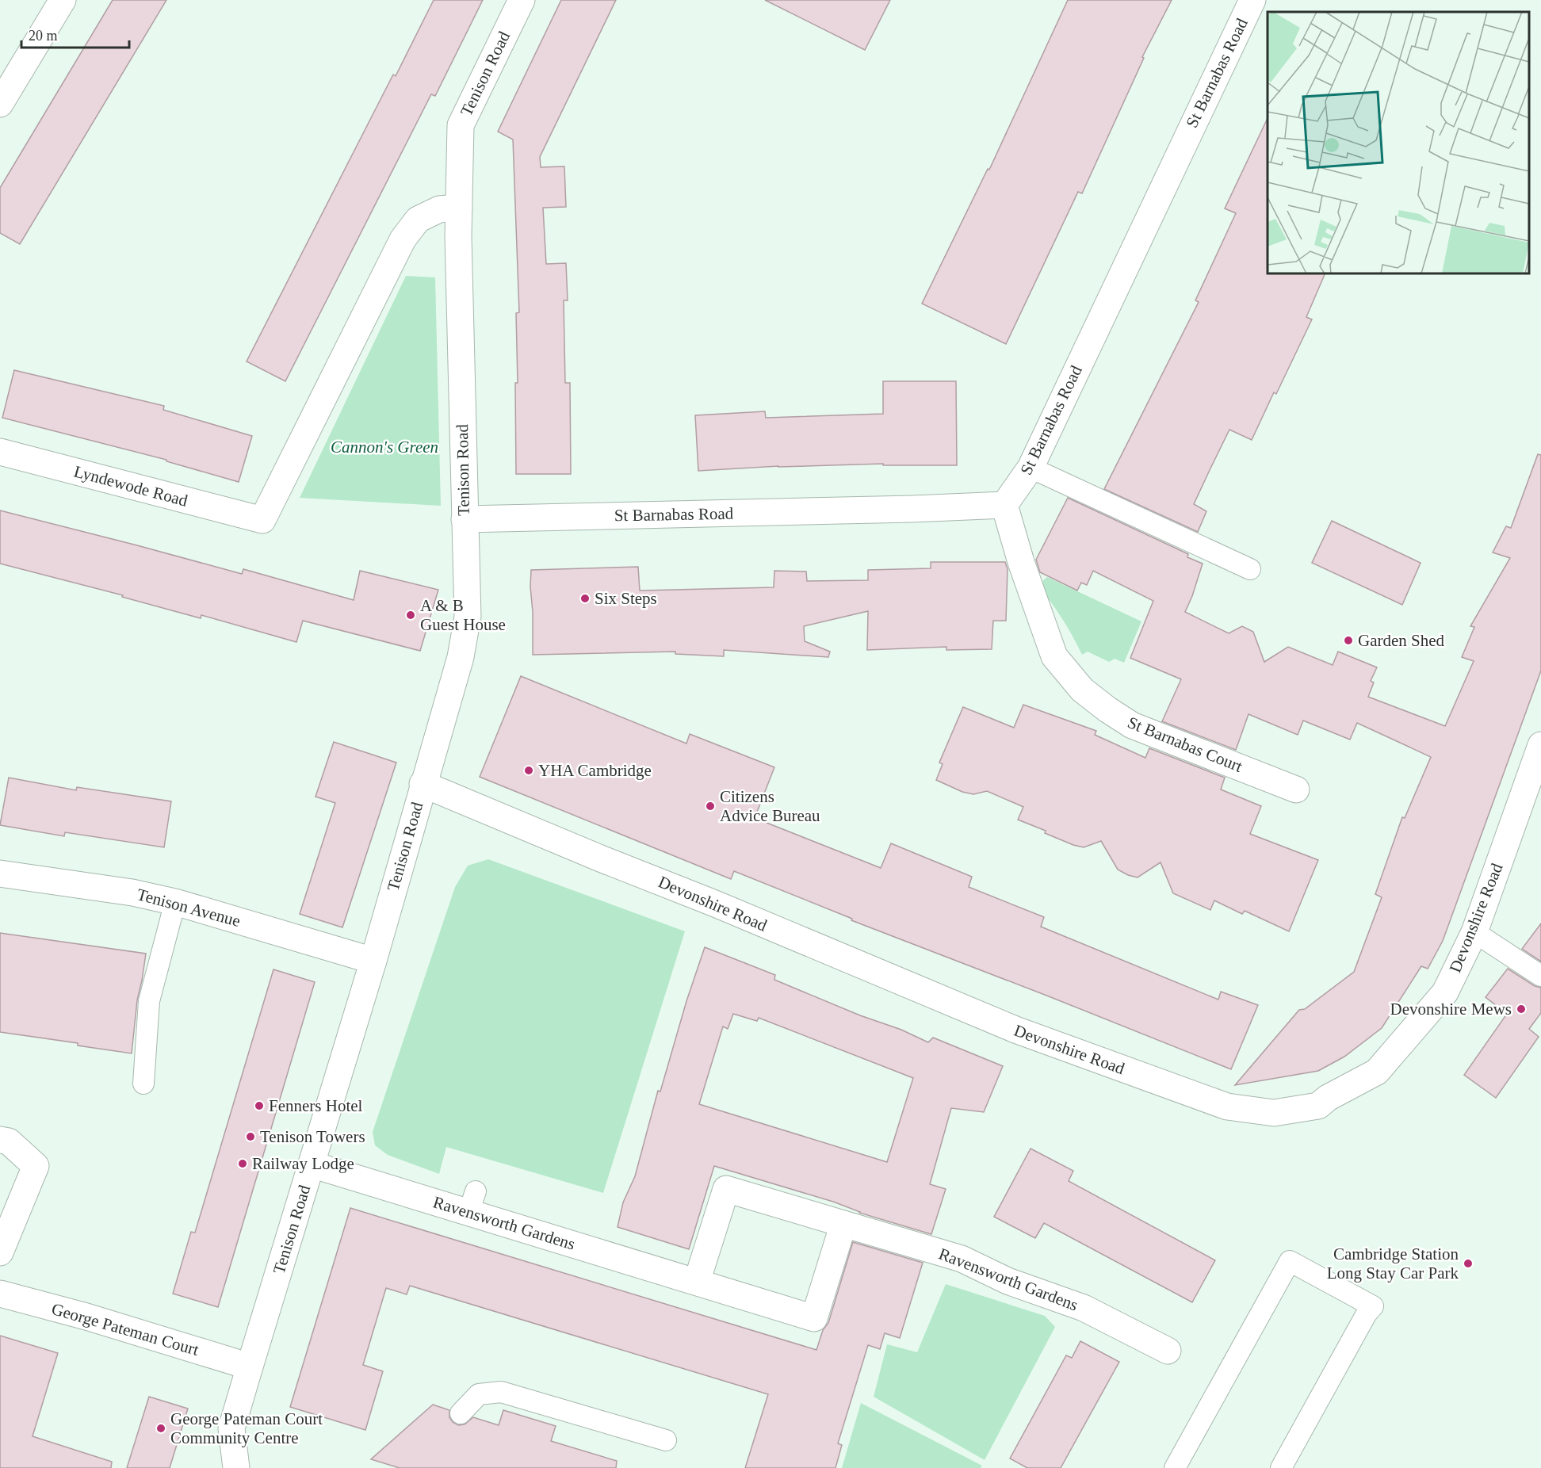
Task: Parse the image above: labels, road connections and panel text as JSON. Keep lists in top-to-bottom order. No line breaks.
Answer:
{"streets":{"street":["St Barnabas Road","Tenison Road","Lyndewode Road","St Barnabas Court","Devonshire Road","Tenison Avenue","Ravensworth Gardens","George Pateman Court"]},"crossings":[["St Barnabas Road","Tenison Road"],["St Barnabas Road","St Barnabas Court"],["Tenison Road","Lyndewode Road"],["Tenison Road","Devonshire Road"],["Tenison Road","Tenison Avenue"],["Tenison Road","Ravensworth Gardens"],["Tenison Road","George Pateman Court"]],"parks":["Cannon's Green"],"places":["Six Steps","A & B Guest House","Garden Shed","YHA Cambridge","Citizens Advice Bureau","Devonshire Mews","Fenners Hotel","Tenison Towers","Railway Lodge","Cambridge Station Long Stay Car Park","George Pateman Court Community Centre"],"scale_bar":"20 m"}
